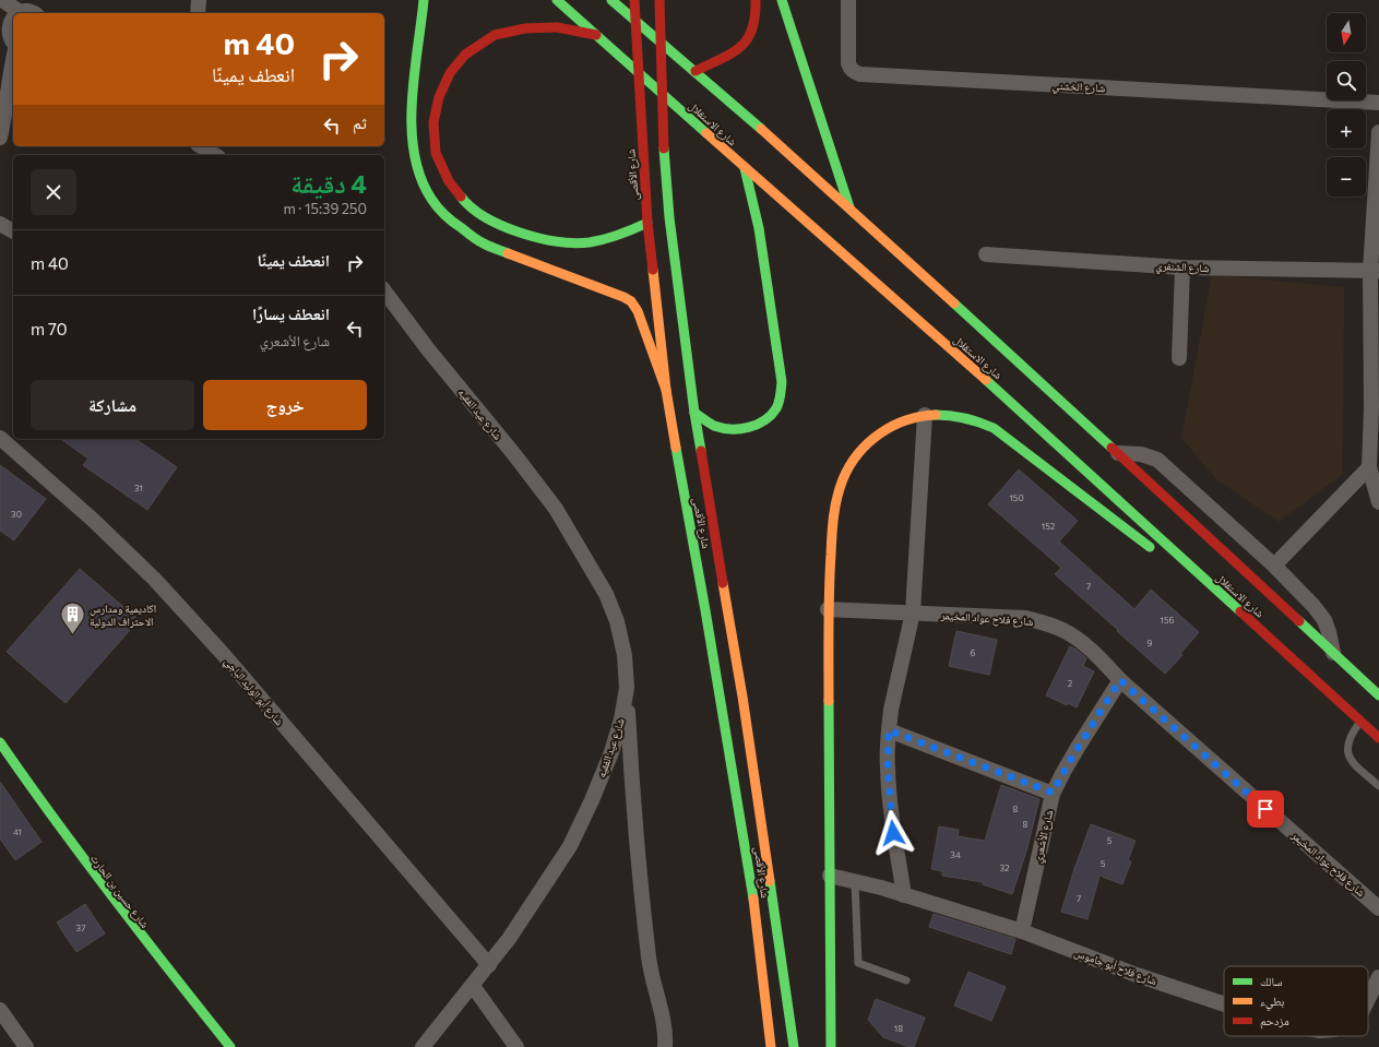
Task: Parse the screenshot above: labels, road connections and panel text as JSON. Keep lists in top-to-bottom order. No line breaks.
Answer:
{"streets":{"main road":["شارع الاستقلال","شارع الأقصى","شارع حسين بن الحارث"],"street":["شارع الخشني","شارع الشنفري","شارع عيد الفقيه","شارع فلاح عواد المخيمر","شارع أبو الوليد الباجي","شارع الأشعري","شارع فلاح أبو جاموس"]},"crossings":[["شارع عيد الفقيه","شارع أبو الوليد الباجي"],["شارع فلاح عواد المخيمر","شارع الأشعري"],["شارع الأشعري","شارع فلاح أبو جاموس"]],"places":{"building":["اكاديمية ومدارس الاحتراف الدولية"]},"house_numbers":["31","150","30","152","7","156","9","6","2","8","8","41","5","34","5","32","7","37","18"],"legend":["سالك","بطيء","مزدحم"],"north":"bottom","page":{"map_buttons":["+","−"],"turn":["40 m","انعطف يمينًا"],"then":"ثم","heading":["4 دقيقة","250 m · 15:39"],"list":[{"name":"انعطف يمينًا","value":"40 m"},{"name":"انعطف يسارًا","note":"شارع الأشعري","value":"70 m"}],"buttons":["خروج","مشاركة"]}}
